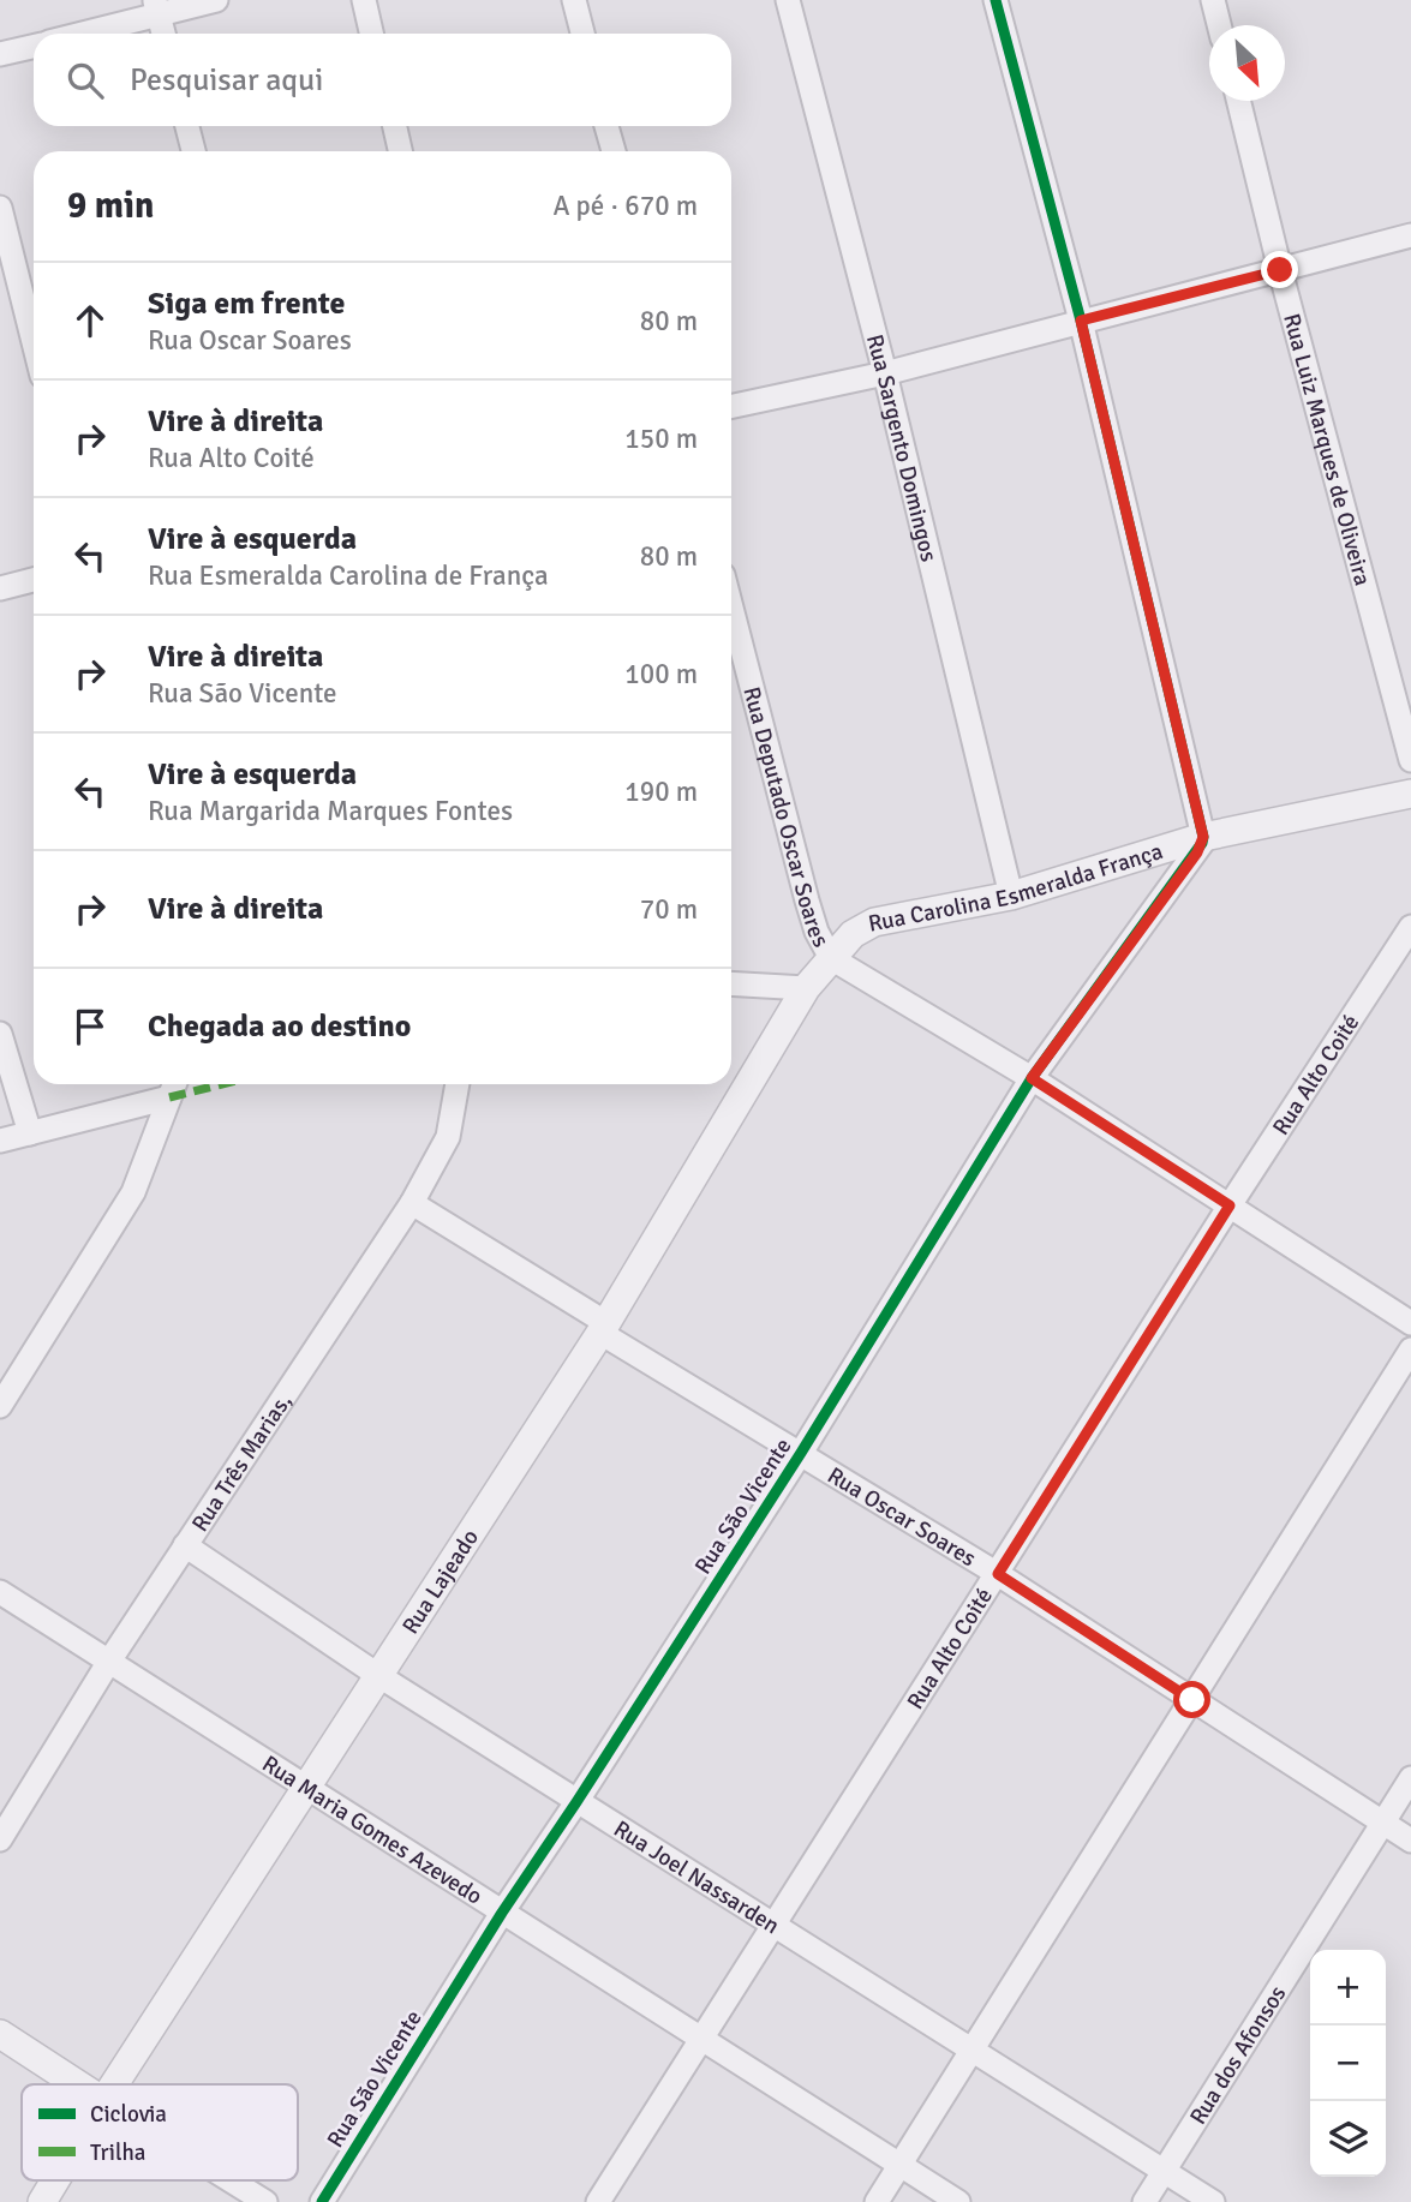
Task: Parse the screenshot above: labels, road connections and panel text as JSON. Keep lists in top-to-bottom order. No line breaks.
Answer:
{"streets":{"street":["Rua Sargento Domingos","Rua Luiz Marques de Oliveira","Rua Deputado Oscar Soares","Rua Carolina Esmeralda França","Rua Alto Coité","Rua Três Marias,","Rua São Vicente","Rua Oscar Soares","Rua Lajeado","Rua Maria Gomes Azevedo","Rua Joel Nassarden","Rua dos Afonsos"]},"crossings":[["Rua Sargento Domingos","Rua Carolina Esmeralda França"],["Rua Deputado Oscar Soares","Rua Carolina Esmeralda França"],["Rua Deputado Oscar Soares","Rua Lajeado"],["Rua Carolina Esmeralda França","Rua São Vicente"],["Rua Carolina Esmeralda França","Rua Lajeado"],["Rua Alto Coité","Rua Oscar Soares"],["Rua Alto Coité","Rua Maria Gomes Azevedo"],["Rua Alto Coité","Rua Joel Nassarden"],["Rua Três Marias,","Rua Oscar Soares"],["Rua Três Marias,","Rua Maria Gomes Azevedo"],["Rua Três Marias,","Rua Joel Nassarden"],["Rua São Vicente","Rua Oscar Soares"],["Rua São Vicente","Rua Maria Gomes Azevedo"],["Rua São Vicente","Rua Joel Nassarden"],["Rua Oscar Soares","Rua Lajeado"],["Rua Oscar Soares","Rua dos Afonsos"],["Rua Lajeado","Rua Maria Gomes Azevedo"],["Rua Lajeado","Rua Joel Nassarden"],["Rua Joel Nassarden","Rua dos Afonsos"]],"legend":["Ciclovia","Trilha"],"north":"bottom right","page":{"search":"Pesquisar aqui","heading":["9 min","A pé · 670 m"],"list":[["Siga em frente","Rua Oscar Soares","80 m"],["Vire à direita","Rua Alto Coité","150 m"],["Vire à esquerda","Rua Esmeralda Carolina de França","80 m"],["Vire à direita","Rua São Vicente","100 m"],["Vire à esquerda","Rua Margarida Marques Fontes","190 m"],["Vire à direita","70 m"],"Chegada ao destino"],"map_buttons":["+","−"]}}
